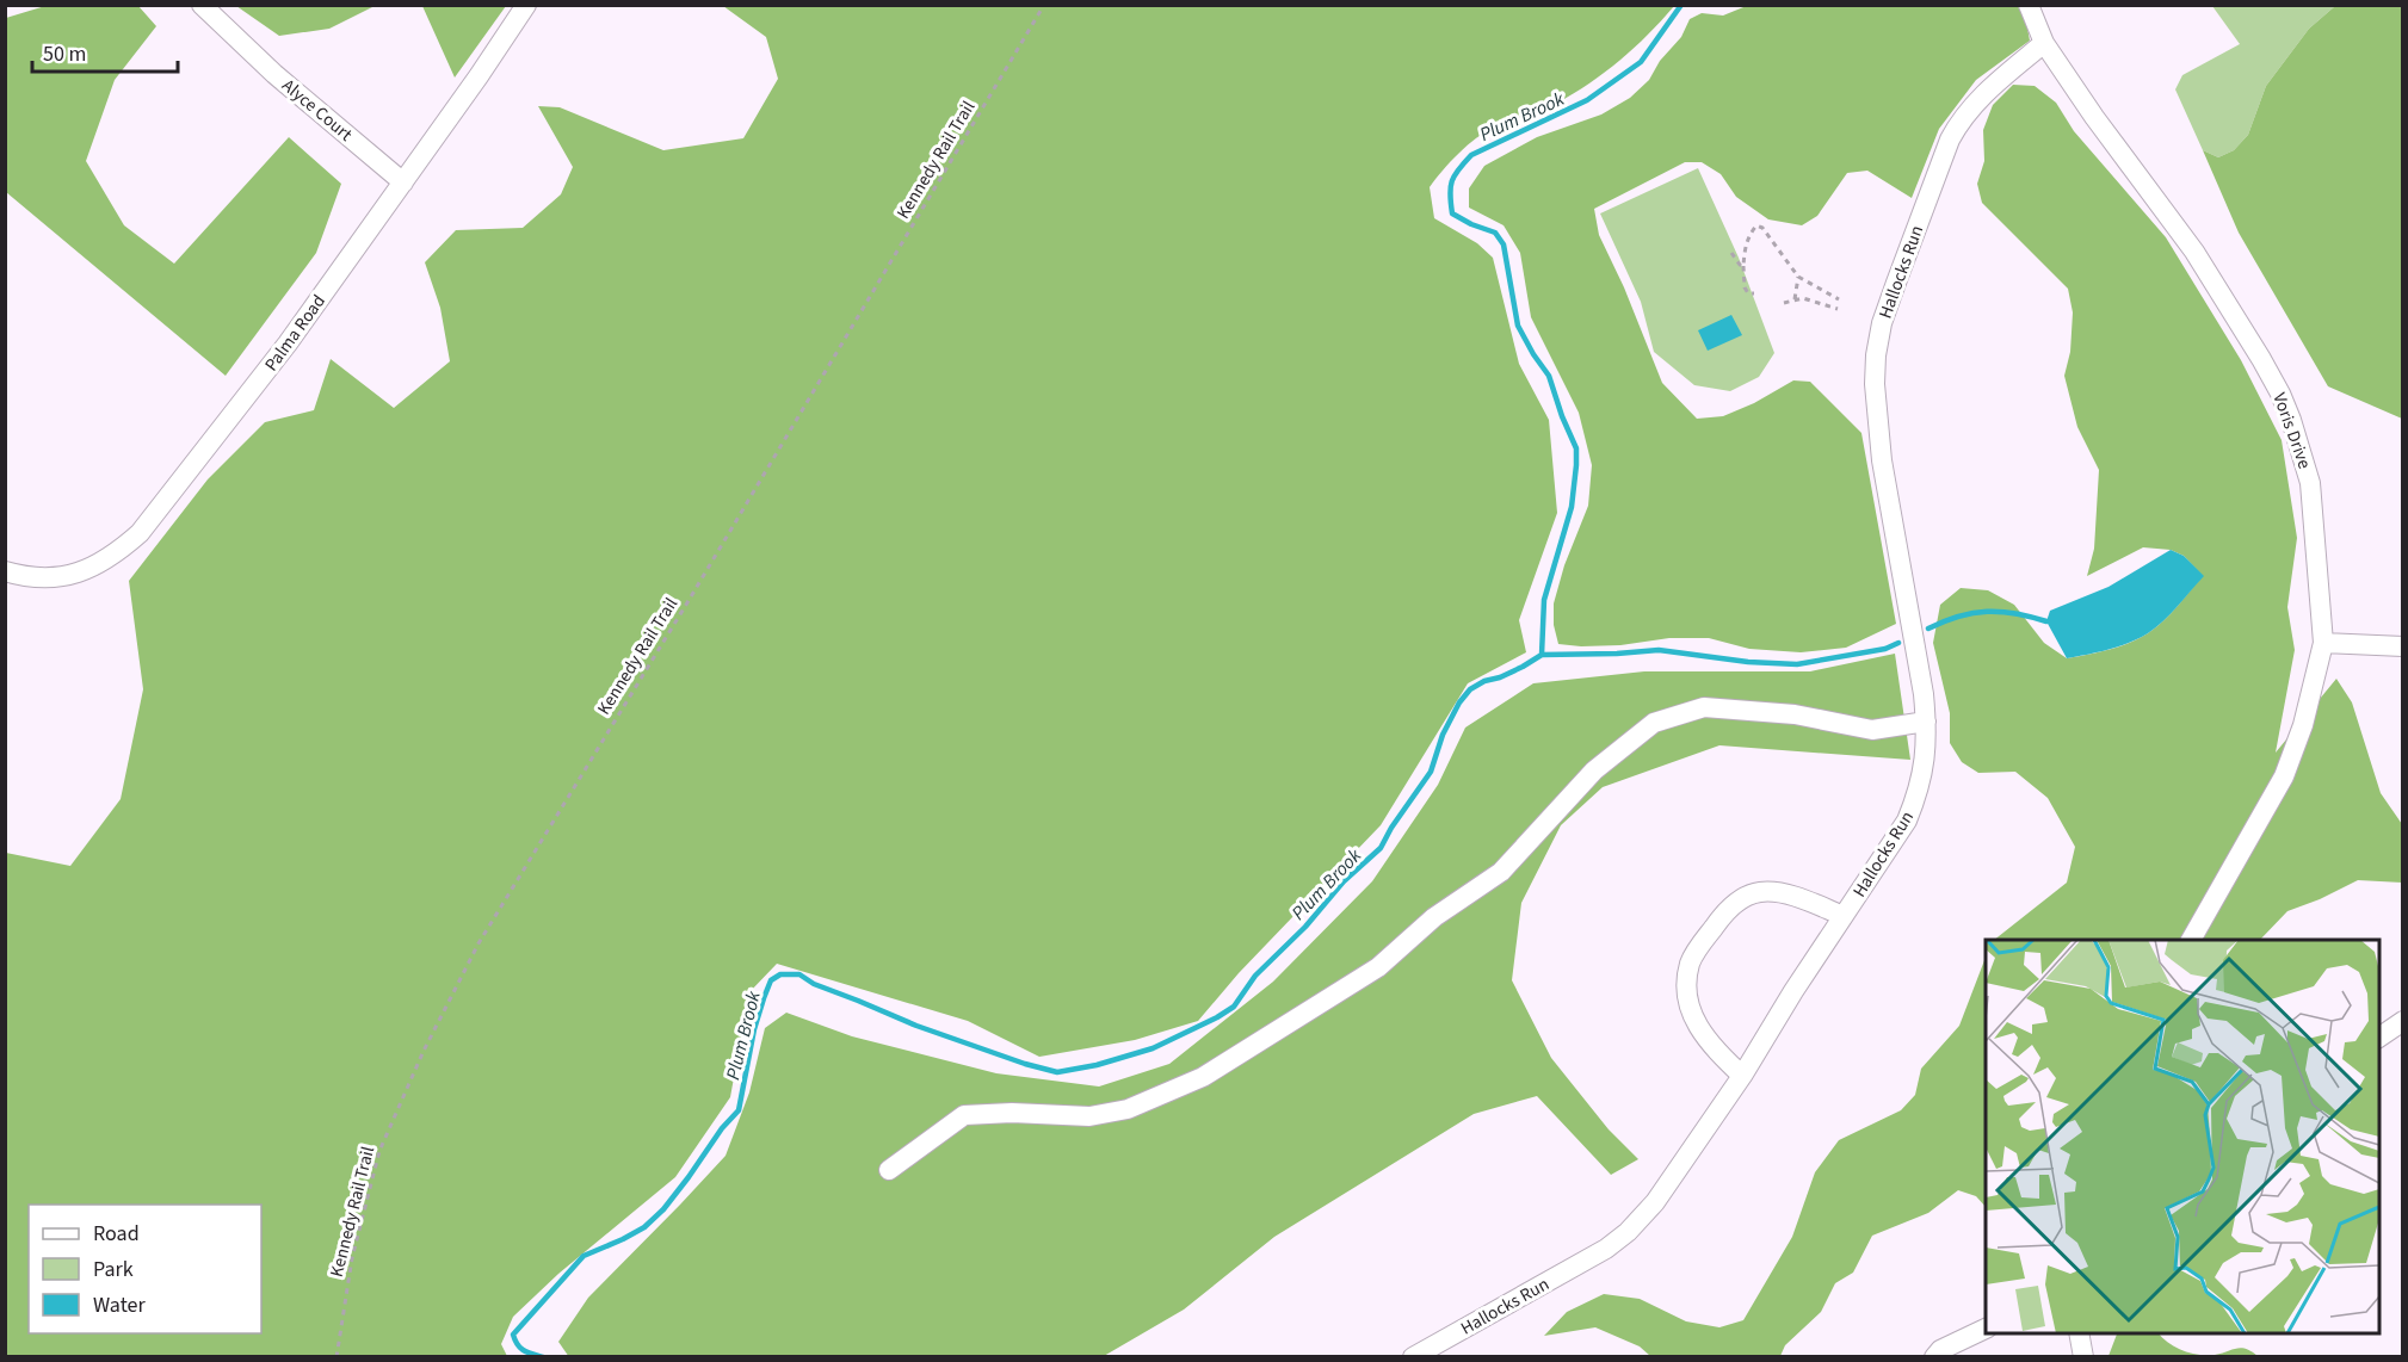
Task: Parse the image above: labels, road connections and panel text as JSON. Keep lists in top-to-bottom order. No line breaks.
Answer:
{"streets":{"street":["Alyce Court","Hallocks Run","Palma Road","Voris Drive"],"path":["Kennedy Rail Trail"]},"crossings":[["Alyce Court","Palma Road"],["Hallocks Run","Voris Drive"]],"water":["Plum Brook"],"legend":["Road","Park","Water"],"scale_bar":"50 m"}
